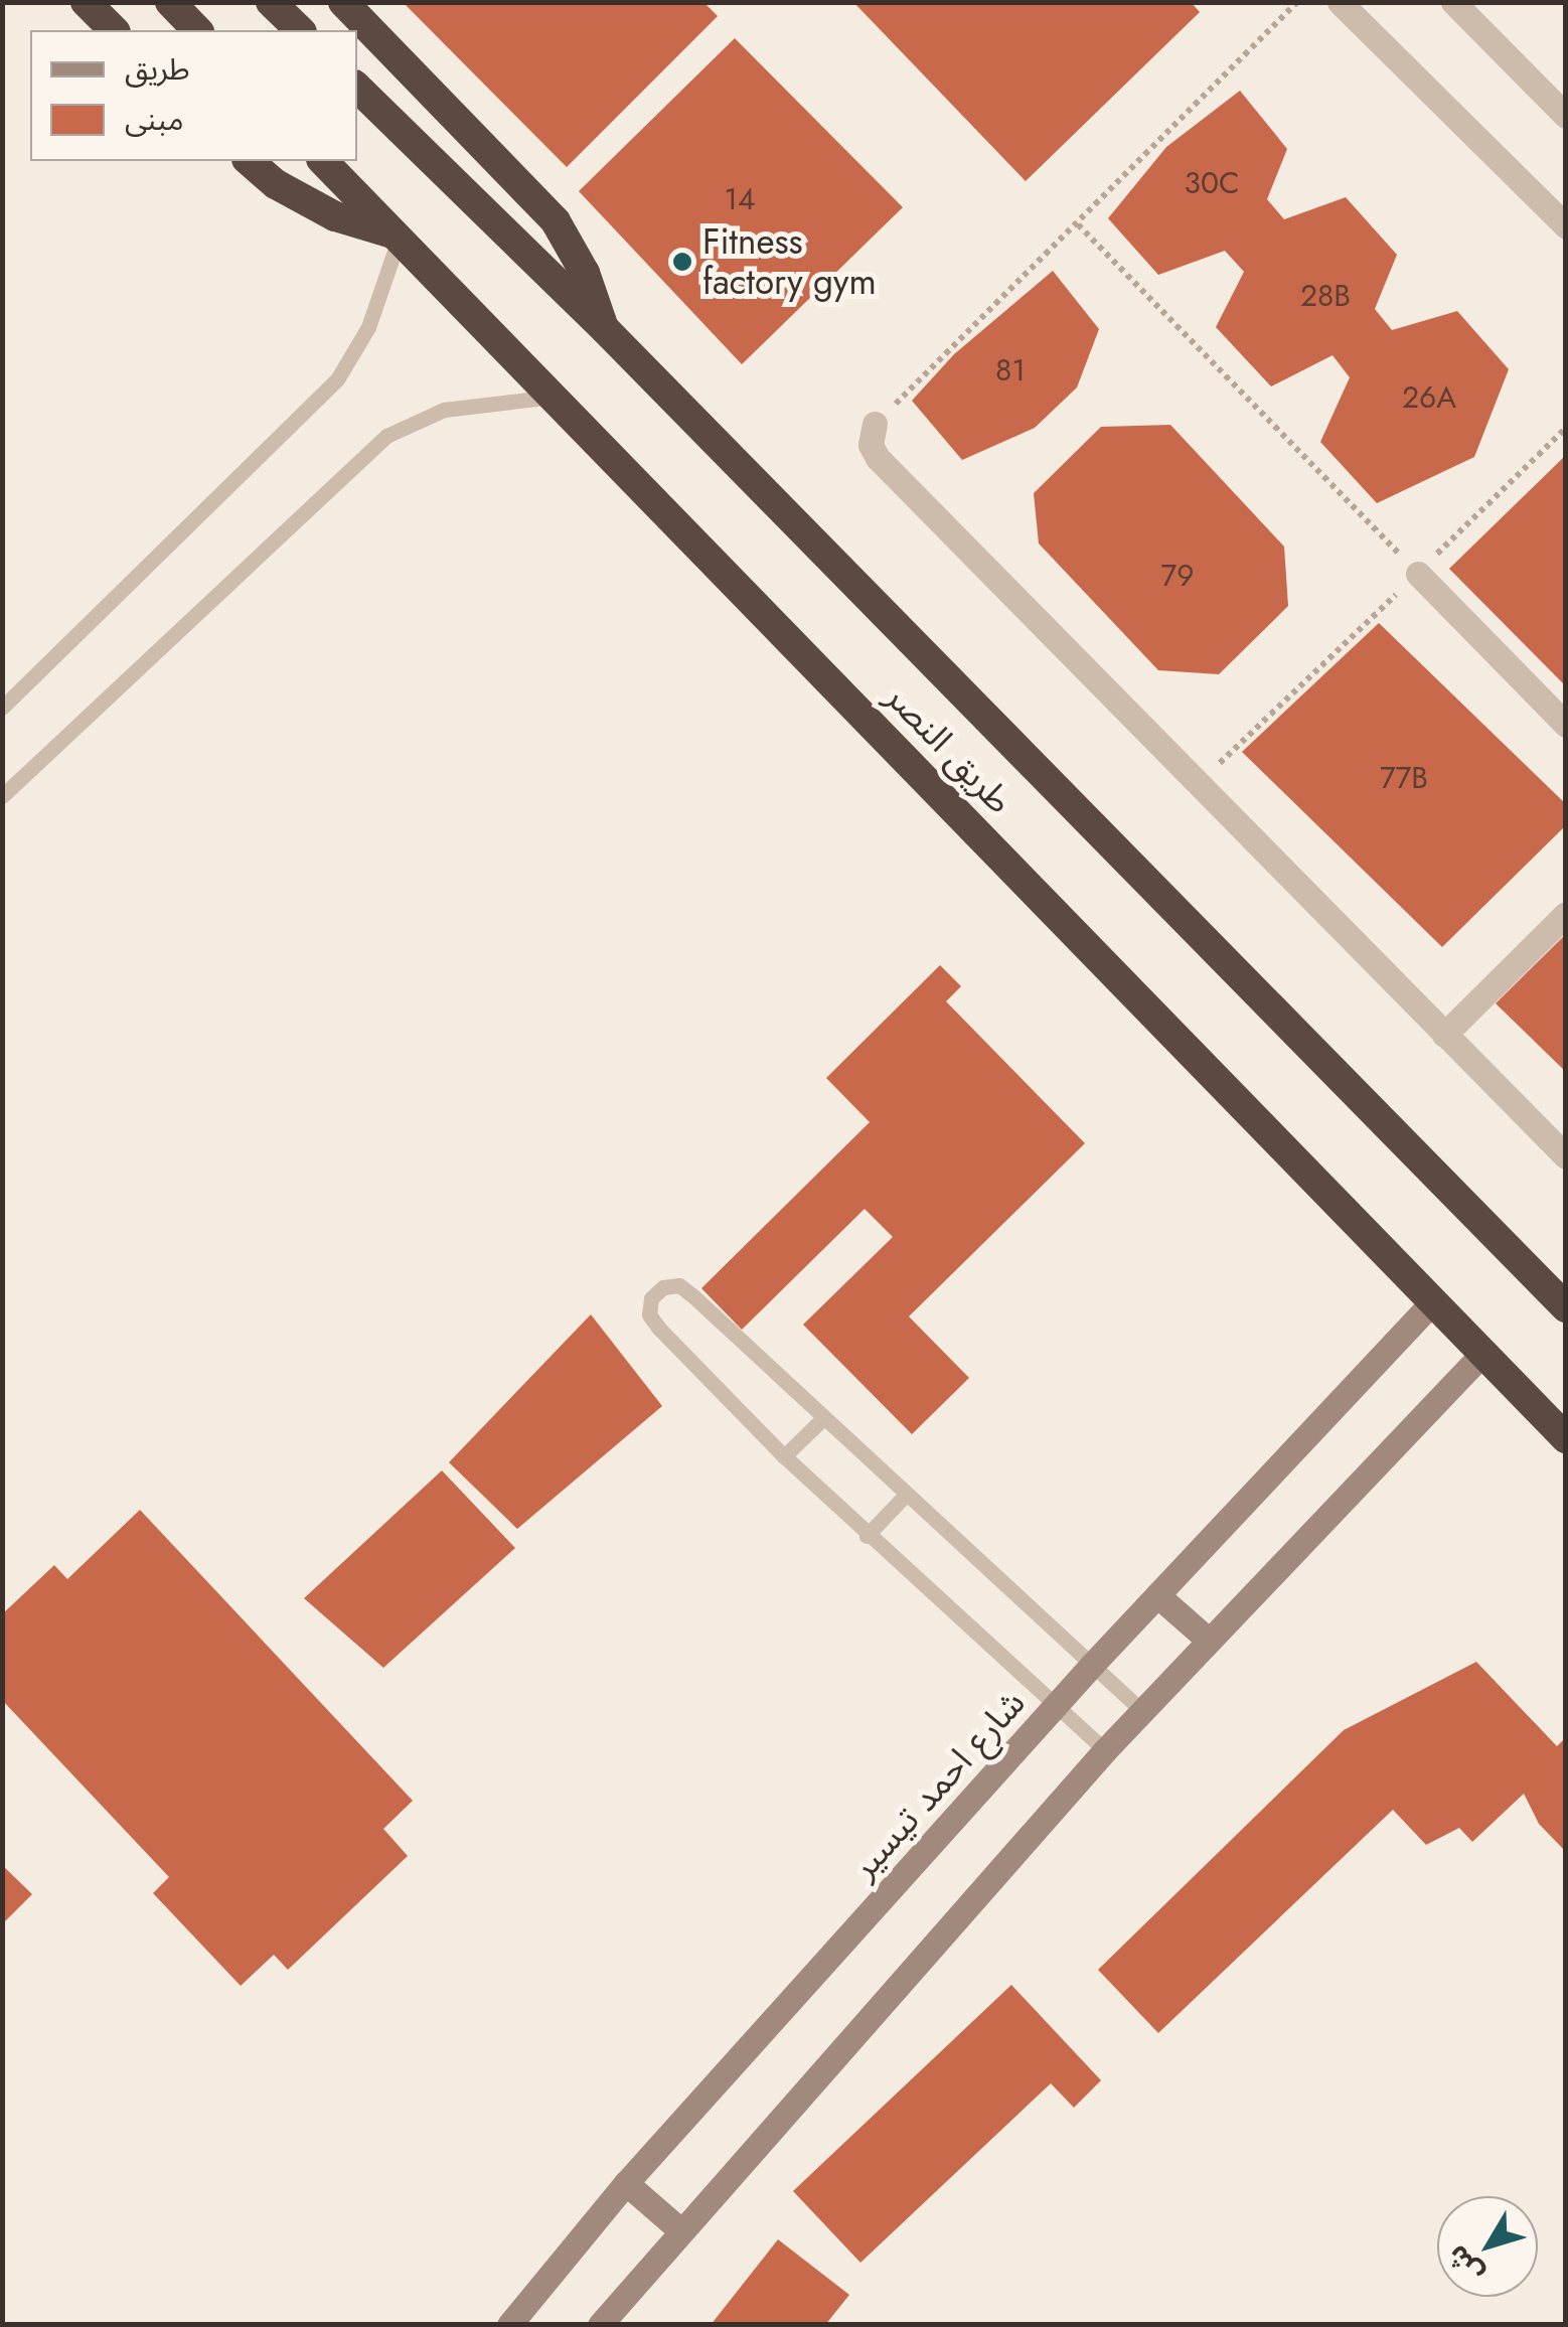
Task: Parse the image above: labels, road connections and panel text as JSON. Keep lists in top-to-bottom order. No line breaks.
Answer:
{"streets":{"highway":["طريق النصر"],"street":["شارع احمد تيسير"]},"crossings":[["طريق النصر","شارع احمد تيسير"]],"places":["Fitness factory gym"],"house_numbers":["30C","14","28B","81","26A","79","77B"],"legend":["طريق","مبنى"],"north":"bottom left"}
